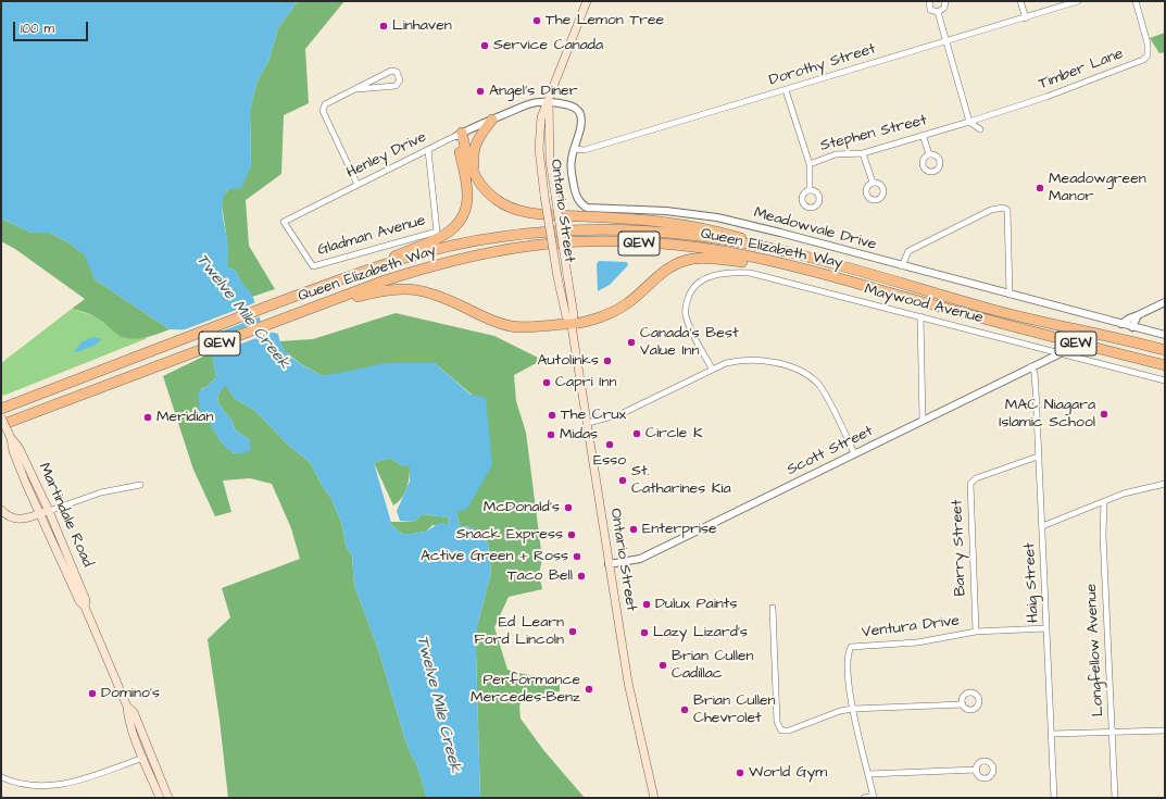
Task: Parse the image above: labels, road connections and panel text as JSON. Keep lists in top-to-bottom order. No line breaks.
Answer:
{"streets":{"highway":["QEW","Queen Elizabeth Way"],"main road":["Ontario Street","Martindale Road"],"street":["Dorothy Street","Timber Lane","Stephen Street","Henley Drive","Meadowvale Drive","Gladman Avenue","Maywood Avenue","Scott Street","Barry Street","Haig Street","Ventura Drive","Longfellow Avenue"]},"crossings":[["Dorothy Street","Meadowvale Drive"],["Timber Lane","Stephen Street"],["Henley Drive","Ontario Street"],["Henley Drive","Meadowvale Drive"],["Henley Drive","Gladman Avenue"],["Ontario Street","Meadowvale Drive"],["Ontario Street","Scott Street"],["Queen Elizabeth Way","Martindale Road"],["Maywood Avenue","Scott Street"],["Scott Street","Haig Street"],["Barry Street","Haig Street"],["Barry Street","Ventura Drive"],["Haig Street","Ventura Drive"]],"water":["Twelve Mile Creek"],"places":["The Lemon Tree","Linhaven","Service Canada","Angel's Diner","Meadowgreen Manor","Canada's Best Value Inn","Autolinks","Capri Inn","MAC Niagara Islamic School","The Crux","Meridian","Circle K","Midas","Esso","St. Catharines Kia","McDonald's","Enterprise","Snack Express","Active Green + Ross","Taco Bell","Dulux Paints","Ed Learn Ford Lincoln","Lazy Lizard's","Brian Cullen Cadillac","Performance Mercedes-Benz","Domino's","Brian Cullen Chevrolet","World Gym"],"scale_bar":"100 m"}
